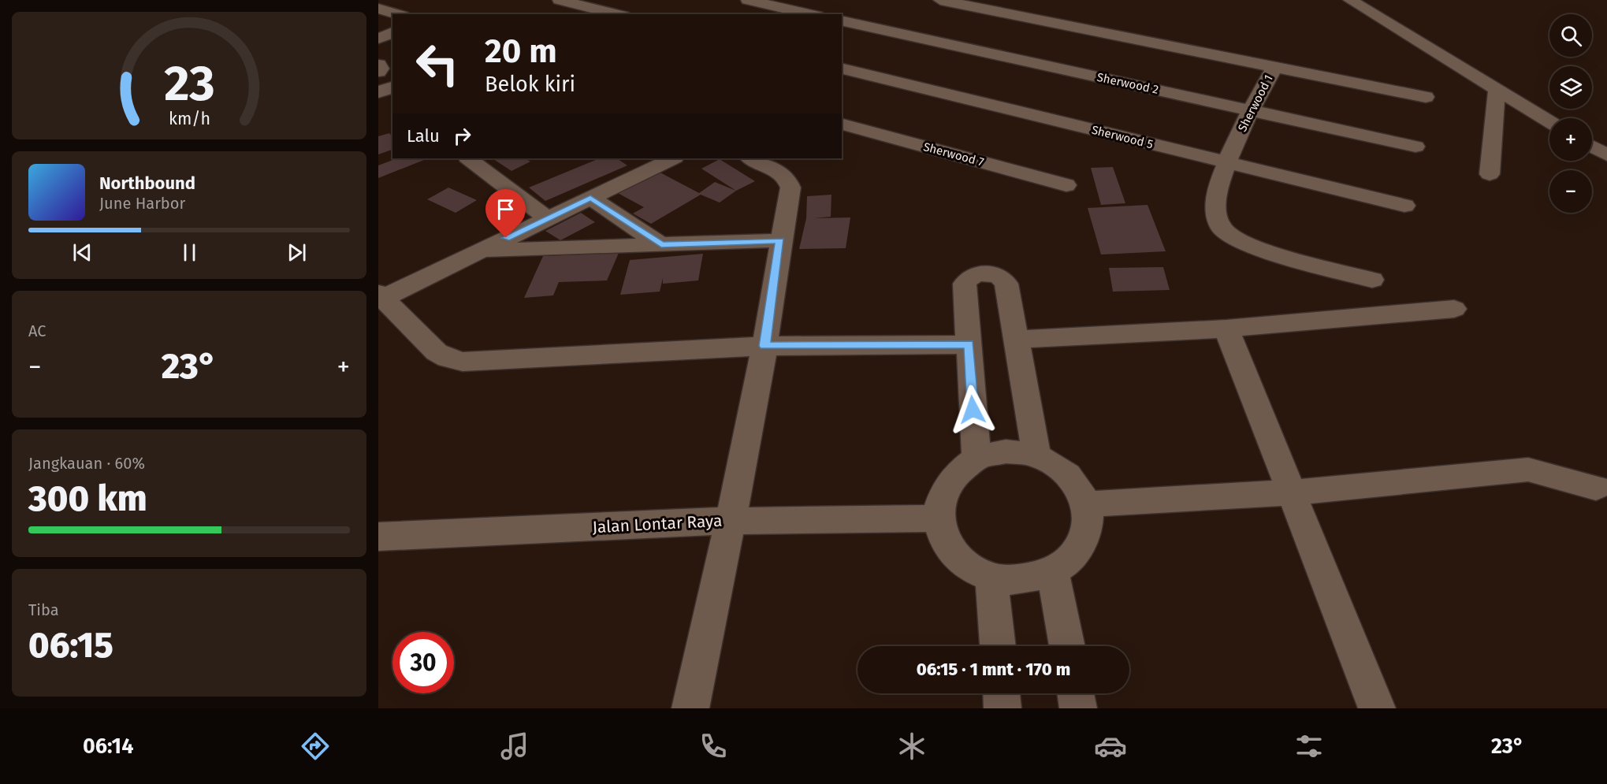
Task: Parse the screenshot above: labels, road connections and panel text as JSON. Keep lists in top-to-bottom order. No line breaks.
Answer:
{"streets":{"street":["Sherwood 2","Sherwood 1","Sherwood 5","Sherwood 7","Jalan Lontar Raya"]},"crossings":[["Sherwood 2","Sherwood 1"],["Sherwood 1","Sherwood 5"]],"page":{"map_buttons":["+","−"],"turn":["20 m","Belok kiri"],"then":"Lalu","song":["Northbound","June Harbor"],"tile":["AC",["Jangkauan · 60%","300 km"],["Tiba","06:15"]],"heat":["−","23°","+"],"limit":"30","trip":"06:15 · 1 mnt · 170 m","tabs":["06:14","23°"],"gauge":["23","km/h"]}}
